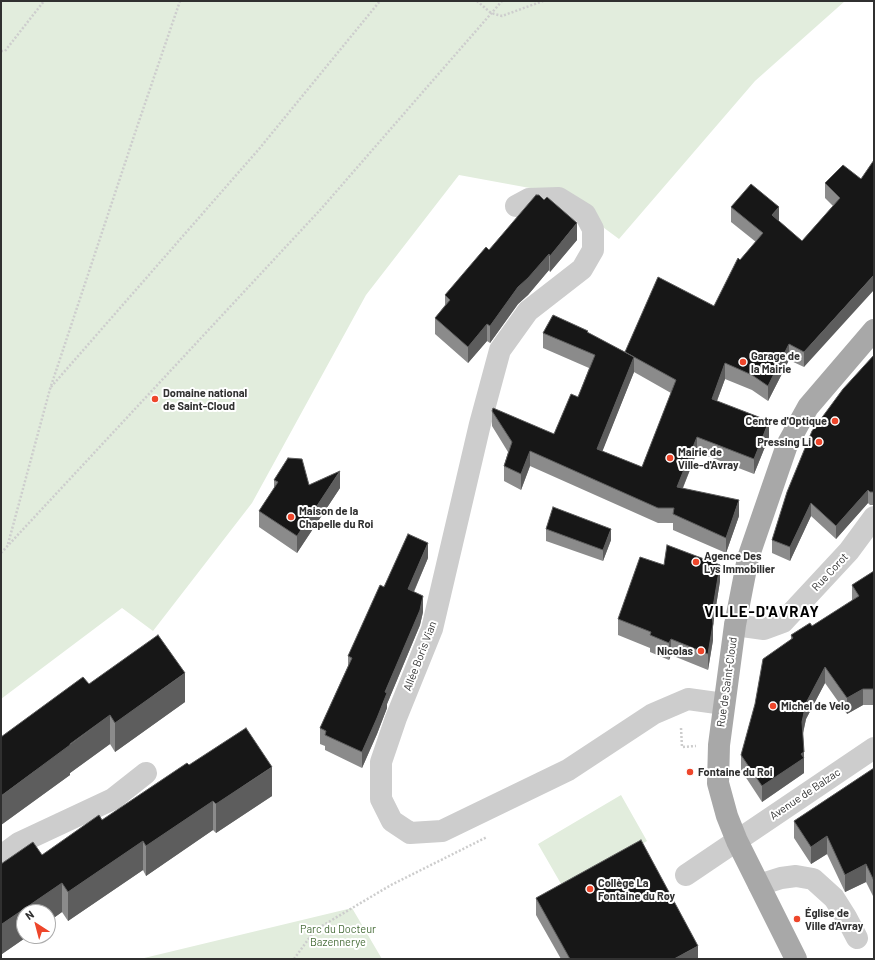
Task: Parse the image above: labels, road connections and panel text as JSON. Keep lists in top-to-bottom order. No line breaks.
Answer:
{"streets":{"main road":["Rue de Saint-Cloud"],"street":["Rue Corot","Allée Boris Vian","Avenue de Balzac"]},"crossings":[["Rue Corot","Rue de Saint-Cloud"],["Allée Boris Vian","Rue de Saint-Cloud"],["Rue de Saint-Cloud","Avenue de Balzac"]],"districts":["VILLE-D'AVRAY"],"parks":["Parc du Docteur Bazennerye"],"places":["Garage de la Mairie","Domaine national de Saint-Cloud","Centre d'Optique","Pressing Li","Mairie de Ville-d'Avray","Maison de la Chapelle du Roi","Agence Des Lys Immobilier","Nicolas","Michel de Velo","Fontaine du Roi","Collège La Fontaine du Roy","Église de Ville d'Avray"],"north":"top left"}
